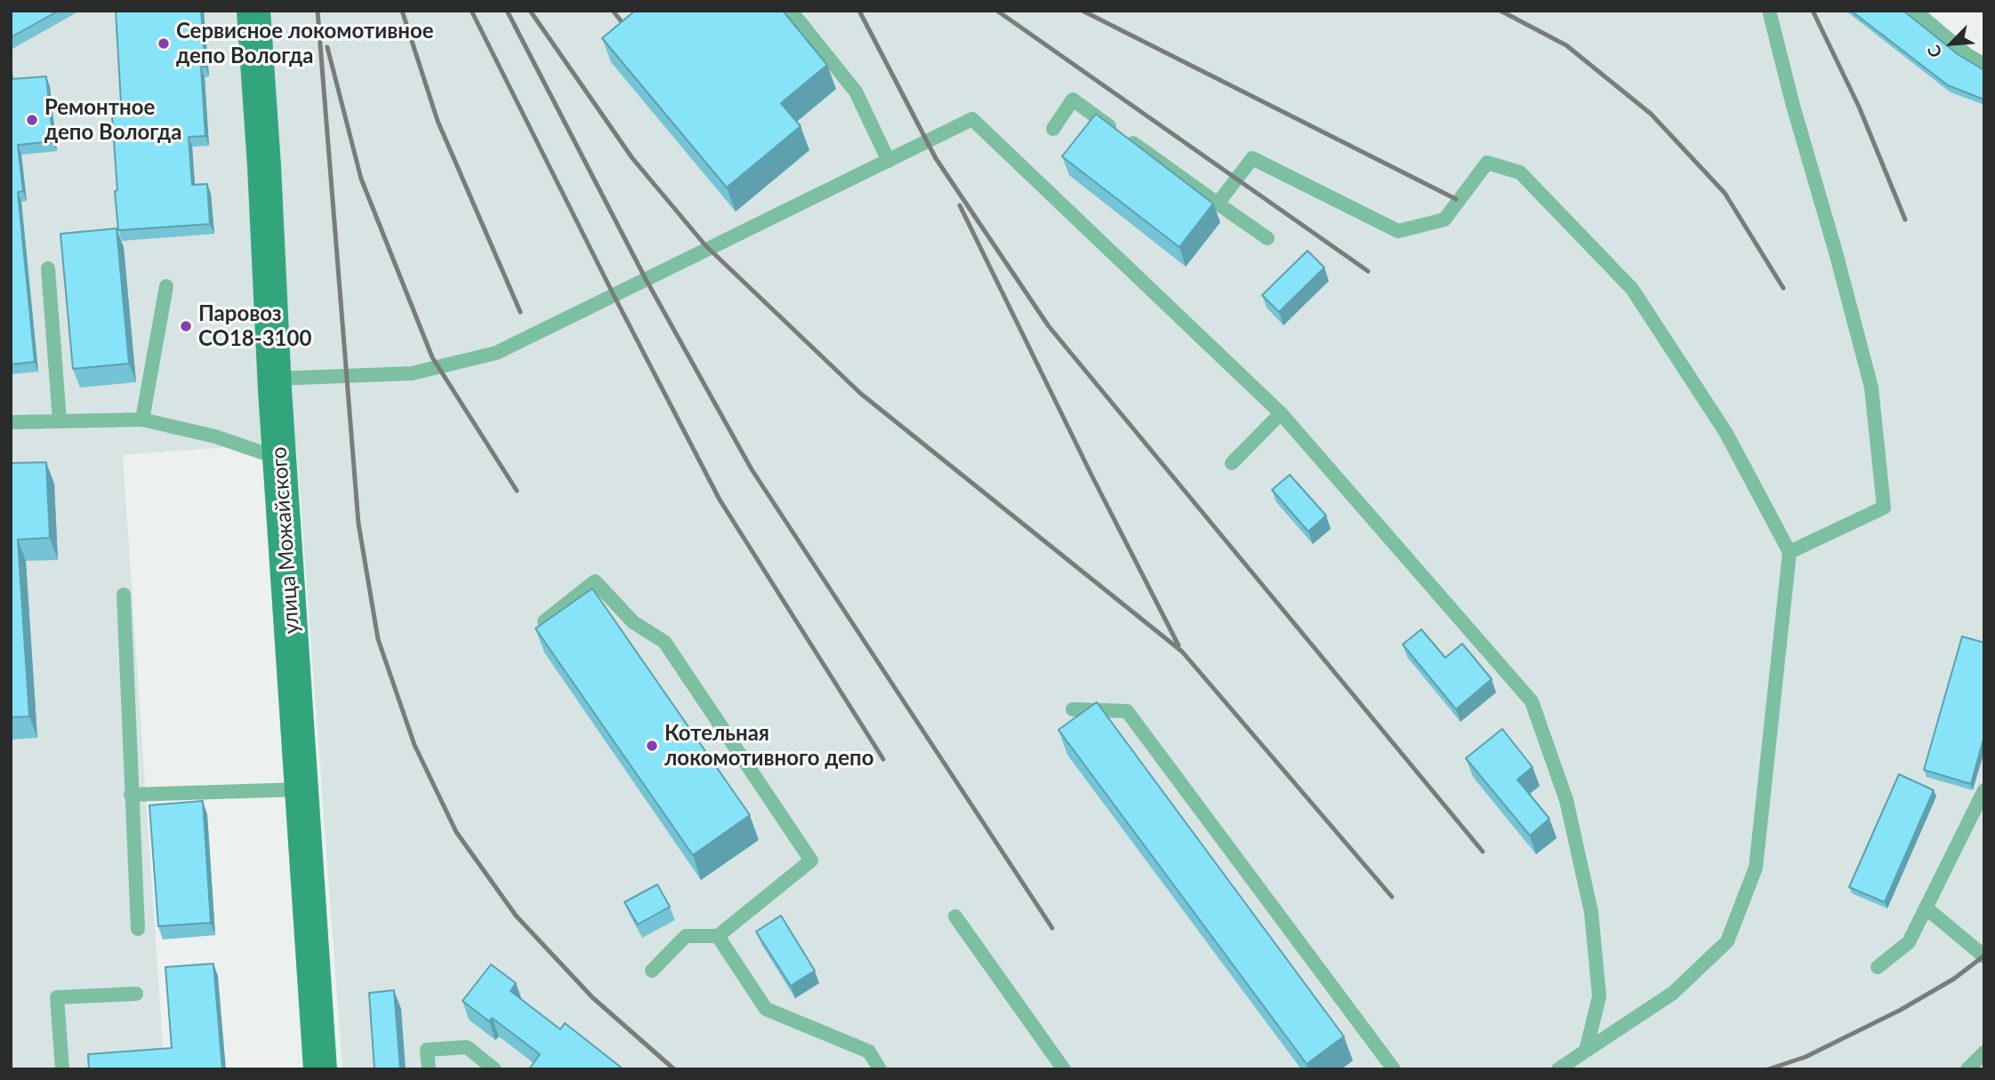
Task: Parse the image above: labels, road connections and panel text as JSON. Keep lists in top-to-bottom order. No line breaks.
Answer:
{"streets":{"main road":["улица Можайского"]},"places":["Сервисное локомотивное депо Вологда","Ремонтное депо Вологда","Паровоз СО18-3100","Котельная локомотивного депо"],"north":"bottom left"}
